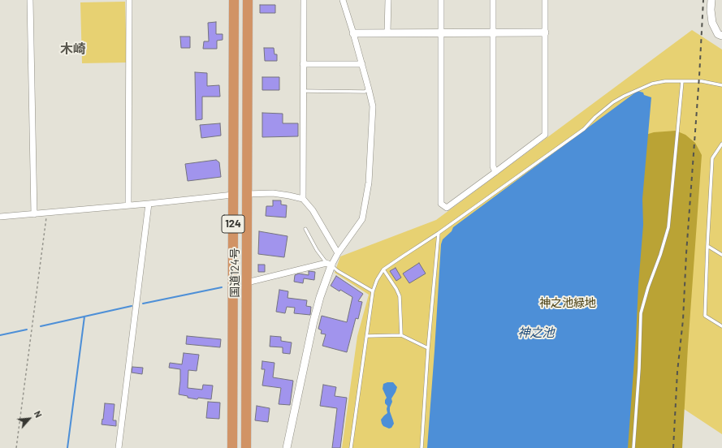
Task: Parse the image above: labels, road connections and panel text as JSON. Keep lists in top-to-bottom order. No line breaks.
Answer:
{"streets":{"highway":["124","国道124号"]},"districts":["木崎"],"water":["神之池"],"parks":["神之池緑地"],"north":"top right"}
